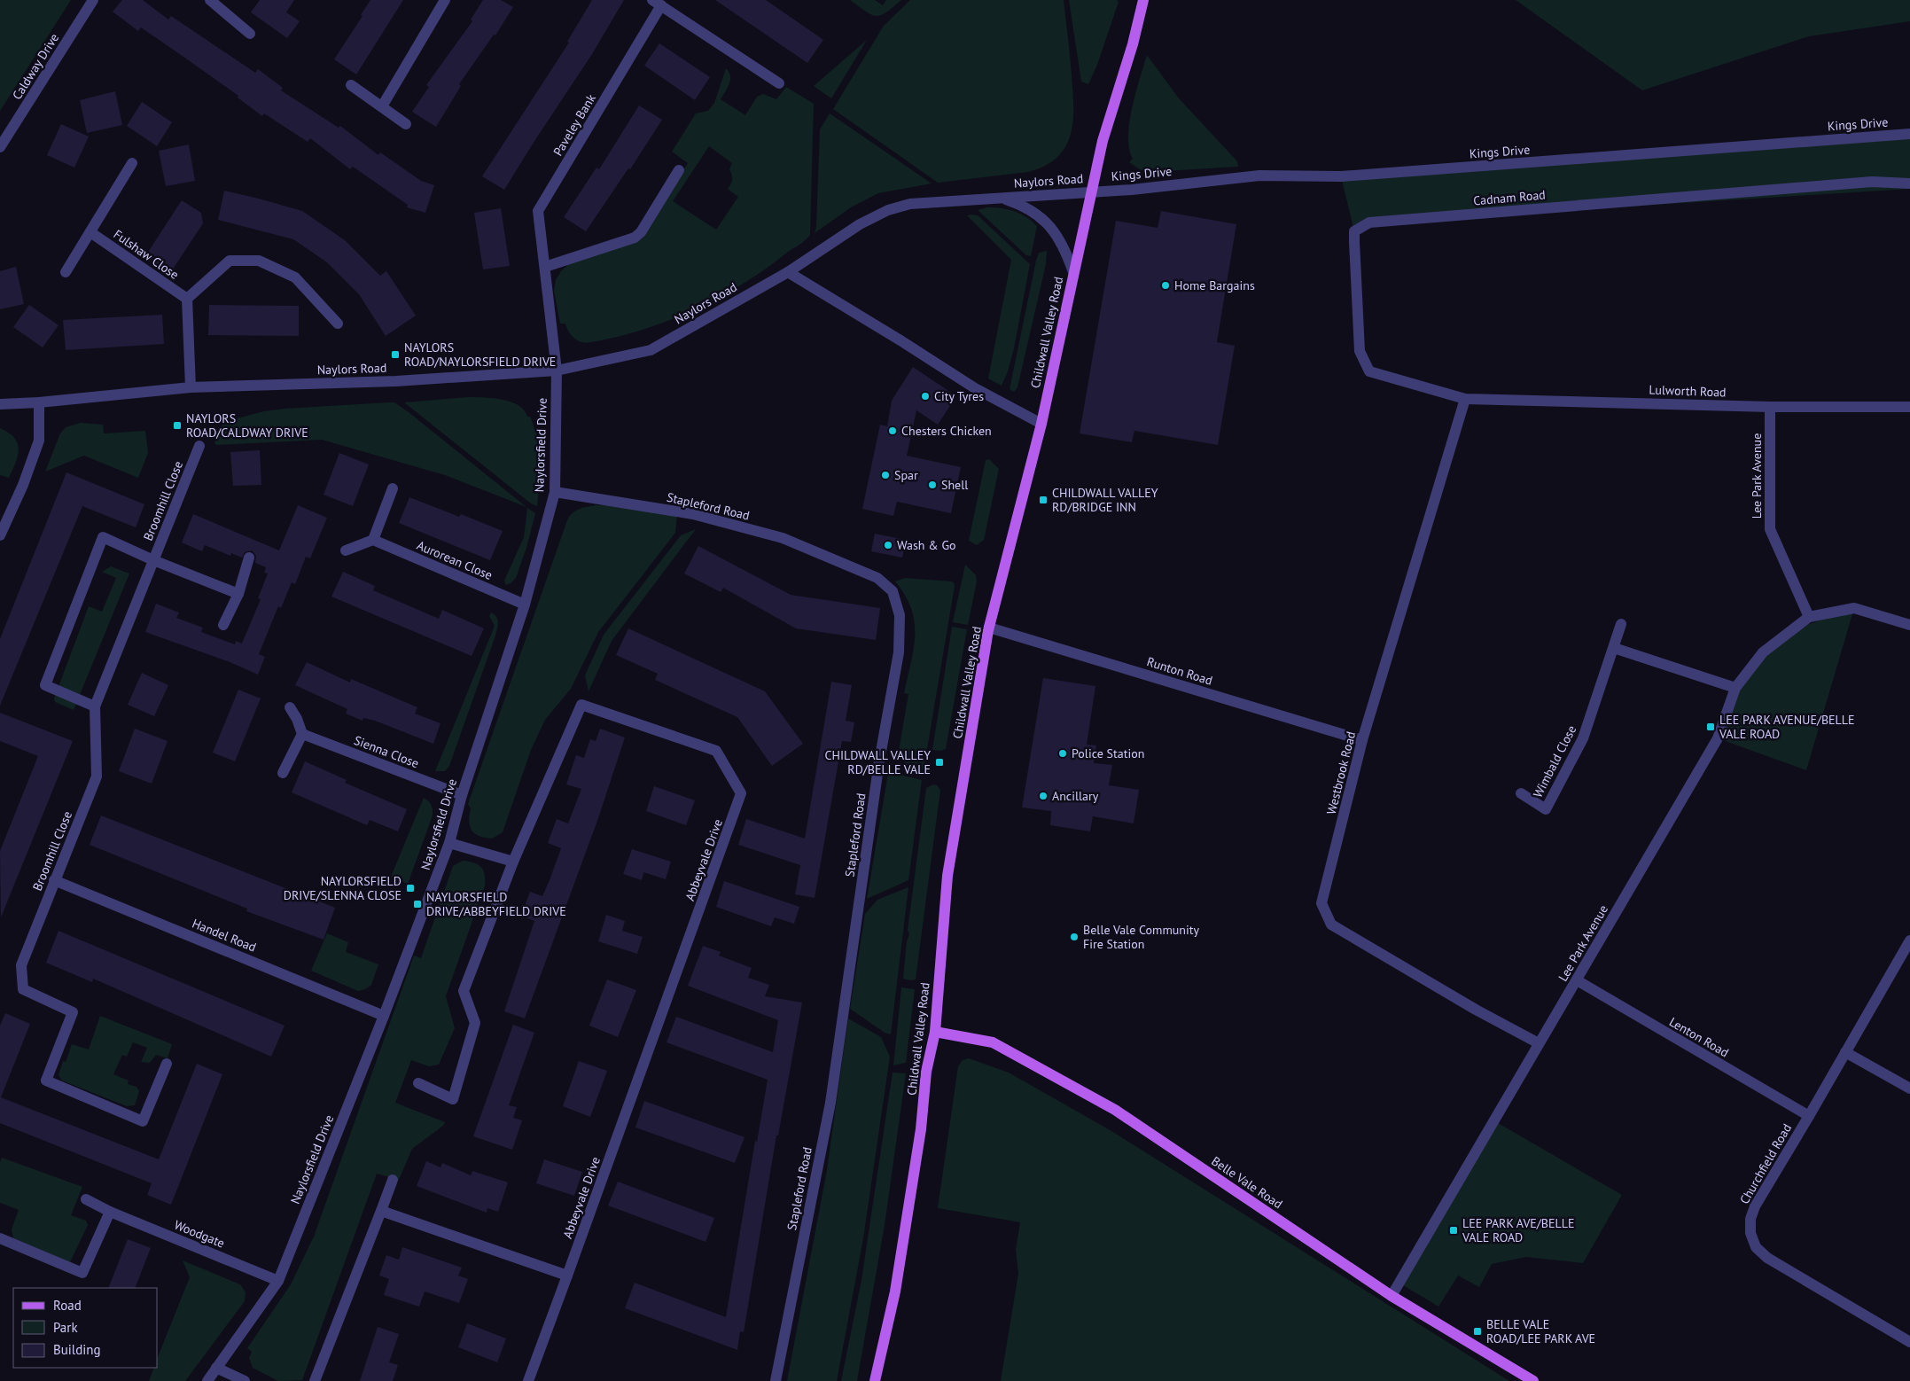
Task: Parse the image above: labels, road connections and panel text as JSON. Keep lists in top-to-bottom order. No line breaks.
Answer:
{"streets":{"main road":["Childwall Valley Road","Belle Vale Road"],"street":["Caldway Drive","Kings Drive","Paveley Bank","Naylors Road","Cadnam Road","Fulshaw Close","Lulworth Road","Naylorsfield Drive","Lee Park Avenue","Broomhill Close","Stapleford Road","Aurorean Close","Runton Road","Sienna Close","Wimbald Close","Westbrook Road","Abbeyvale Drive","Handel Road","Lenton Road","Churchfield Road","Woodgate"]},"crossings":[["Kings Drive","Naylors Road"],["Kings Drive","Childwall Valley Road"],["Paveley Bank","Naylors Road"],["Paveley Bank","Naylorsfield Drive"],["Naylors Road","Childwall Valley Road"],["Naylors Road","Naylorsfield Drive"],["Cadnam Road","Lulworth Road"],["Cadnam Road","Westbrook Road"],["Childwall Valley Road","Runton Road"],["Childwall Valley Road","Belle Vale Road"],["Lulworth Road","Lee Park Avenue"],["Lulworth Road","Westbrook Road"],["Naylorsfield Drive","Stapleford Road"],["Naylorsfield Drive","Aurorean Close"],["Naylorsfield Drive","Sienna Close"],["Naylorsfield Drive","Handel Road"],["Naylorsfield Drive","Woodgate"],["Lee Park Avenue","Westbrook Road"],["Lee Park Avenue","Lenton Road"],["Lee Park Avenue","Belle Vale Road"],["Broomhill Close","Handel Road"],["Runton Road","Westbrook Road"],["Lenton Road","Churchfield Road"]],"places":{"other":["Home Bargains","City Tyres","Chesters Chicken","Spar","Shell","Wash & Go","Police Station","Ancillary","Belle Vale Community Fire Station"],"transit":["NAYLORS ROAD/NAYLORSFIELD DRIVE","NAYLORS ROAD/CALDWAY DRIVE","CHILDWALL VALLEY RD/BRIDGE INN","LEE PARK AVENUE/BELLE VALE ROAD","CHILDWALL VALLEY RD/BELLE VALE","NAYLORSFIELD DRIVE/SLENNA CLOSE","NAYLORSFIELD DRIVE/ABBEYFIELD DRIVE","LEE PARK AVE/BELLE VALE ROAD","BELLE VALE ROAD/LEE PARK AVE"]},"legend":["Road","Park","Building"]}
